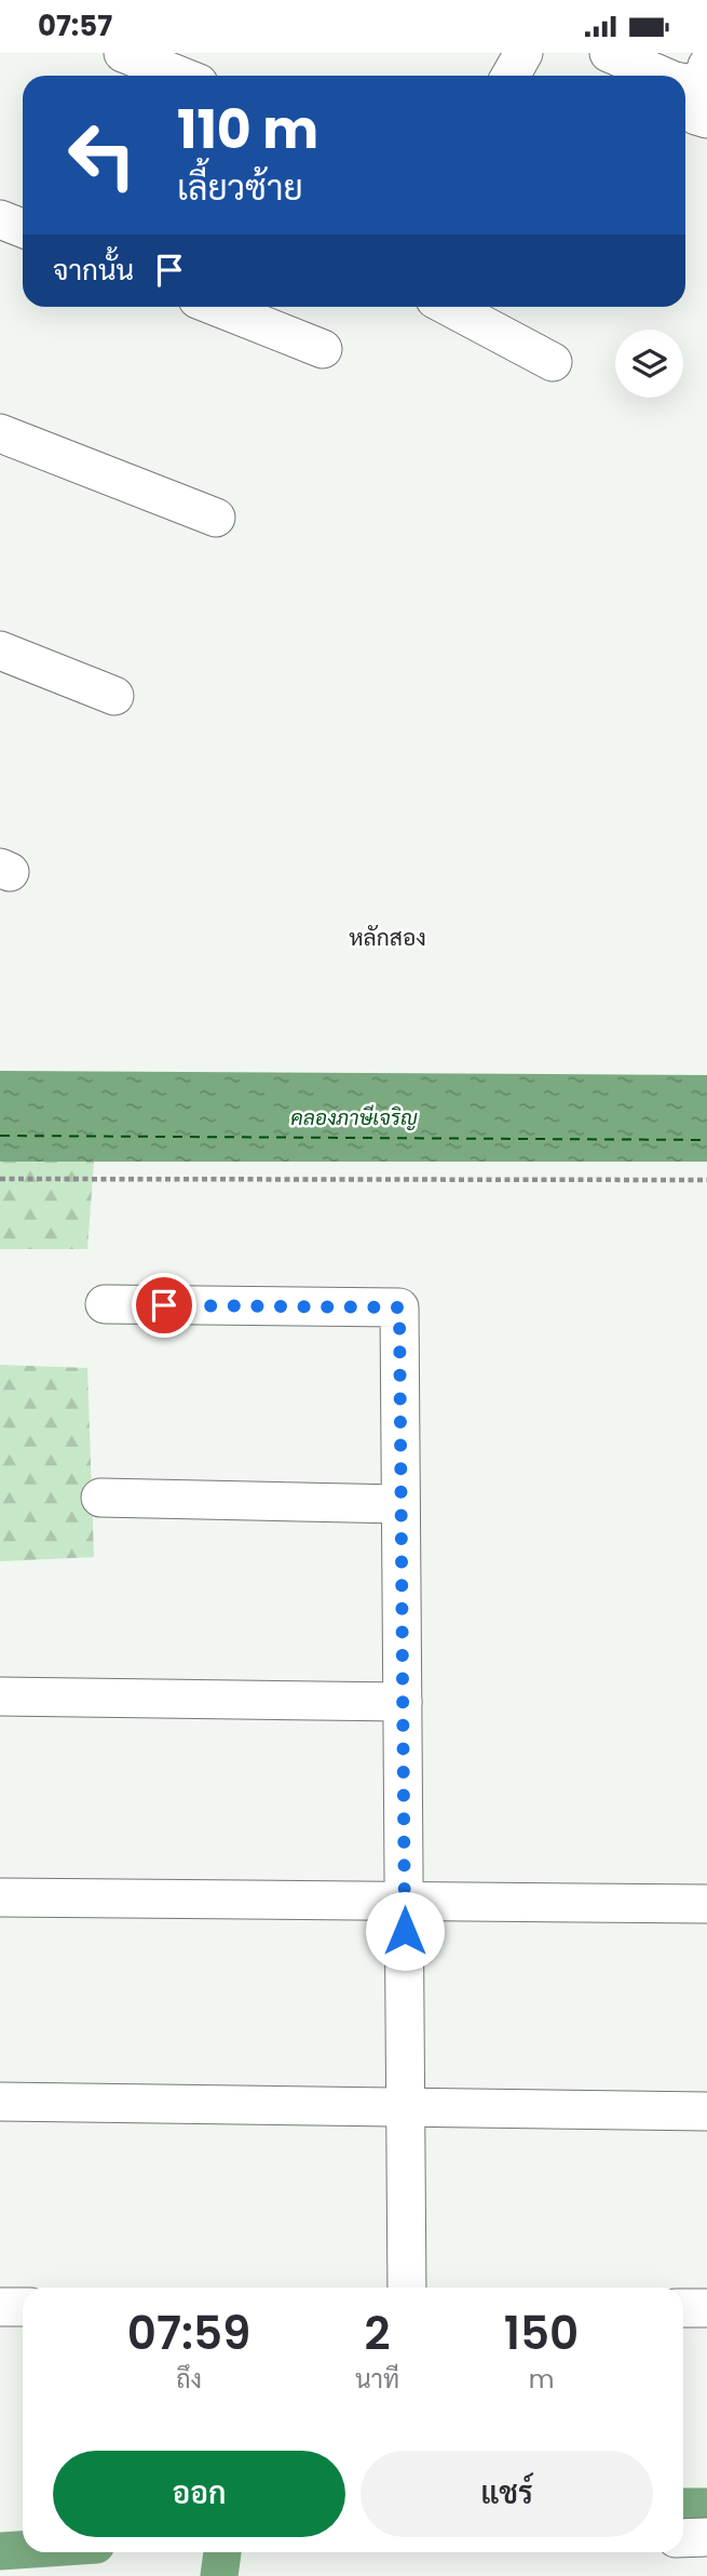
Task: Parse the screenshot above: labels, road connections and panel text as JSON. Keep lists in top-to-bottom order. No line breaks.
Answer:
{"districts":["หลักสอง"],"water":["คลองภาษีเจริญ"],"page":{"status":"07:57","turn":["110 m","เลี้ยวซ้าย"],"then":"จากนั้น","eta":["07:59","ถึง","2","นาที","150","m"],"buttons":["ออก","แชร์"]}}
